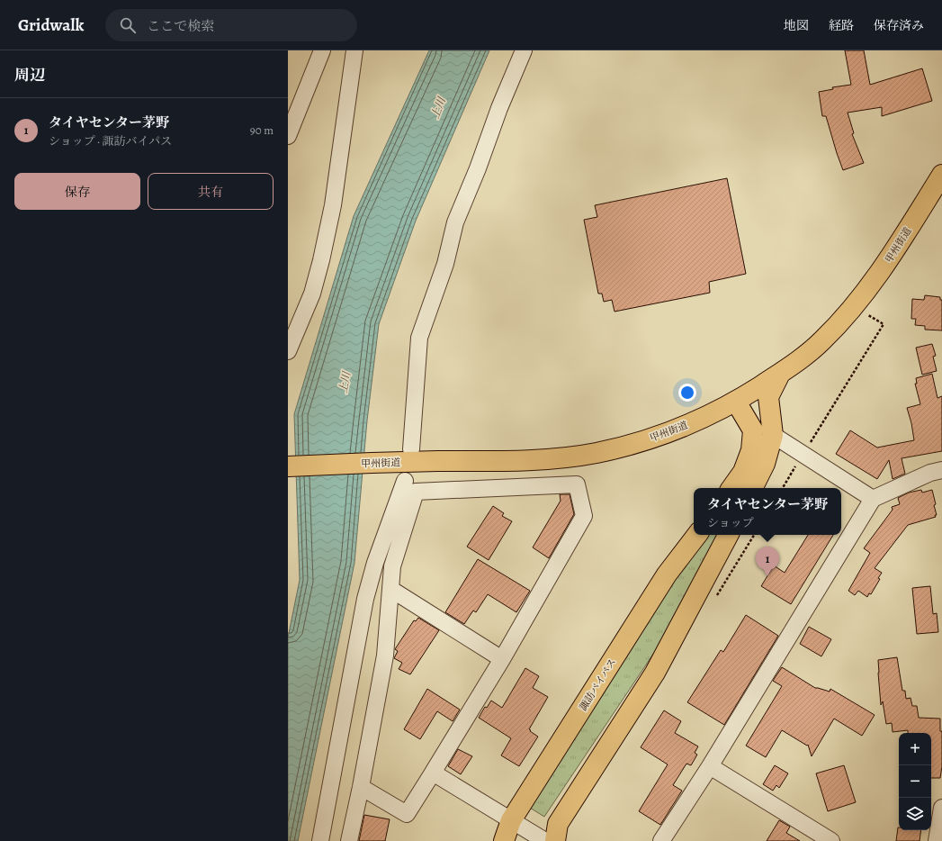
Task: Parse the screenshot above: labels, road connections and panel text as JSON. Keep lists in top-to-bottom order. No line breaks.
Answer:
{"streets":{"highway":["甲州街道","諏訪バイパス"]},"water":["上川"],"page":{"header":"Gridwalk","search":"ここで検索","nav":["地図","経路","保存済み"],"heading":"周辺","list":[{"mark":"1","name":"タイヤセンター茅野","note":"ショップ · 諏訪バイパス","value":"90 m"}],"buttons":["保存","共有"],"popup":["タイヤセンター茅野","ショップ"],"pins":"1","map_buttons":["+","−"]}}
